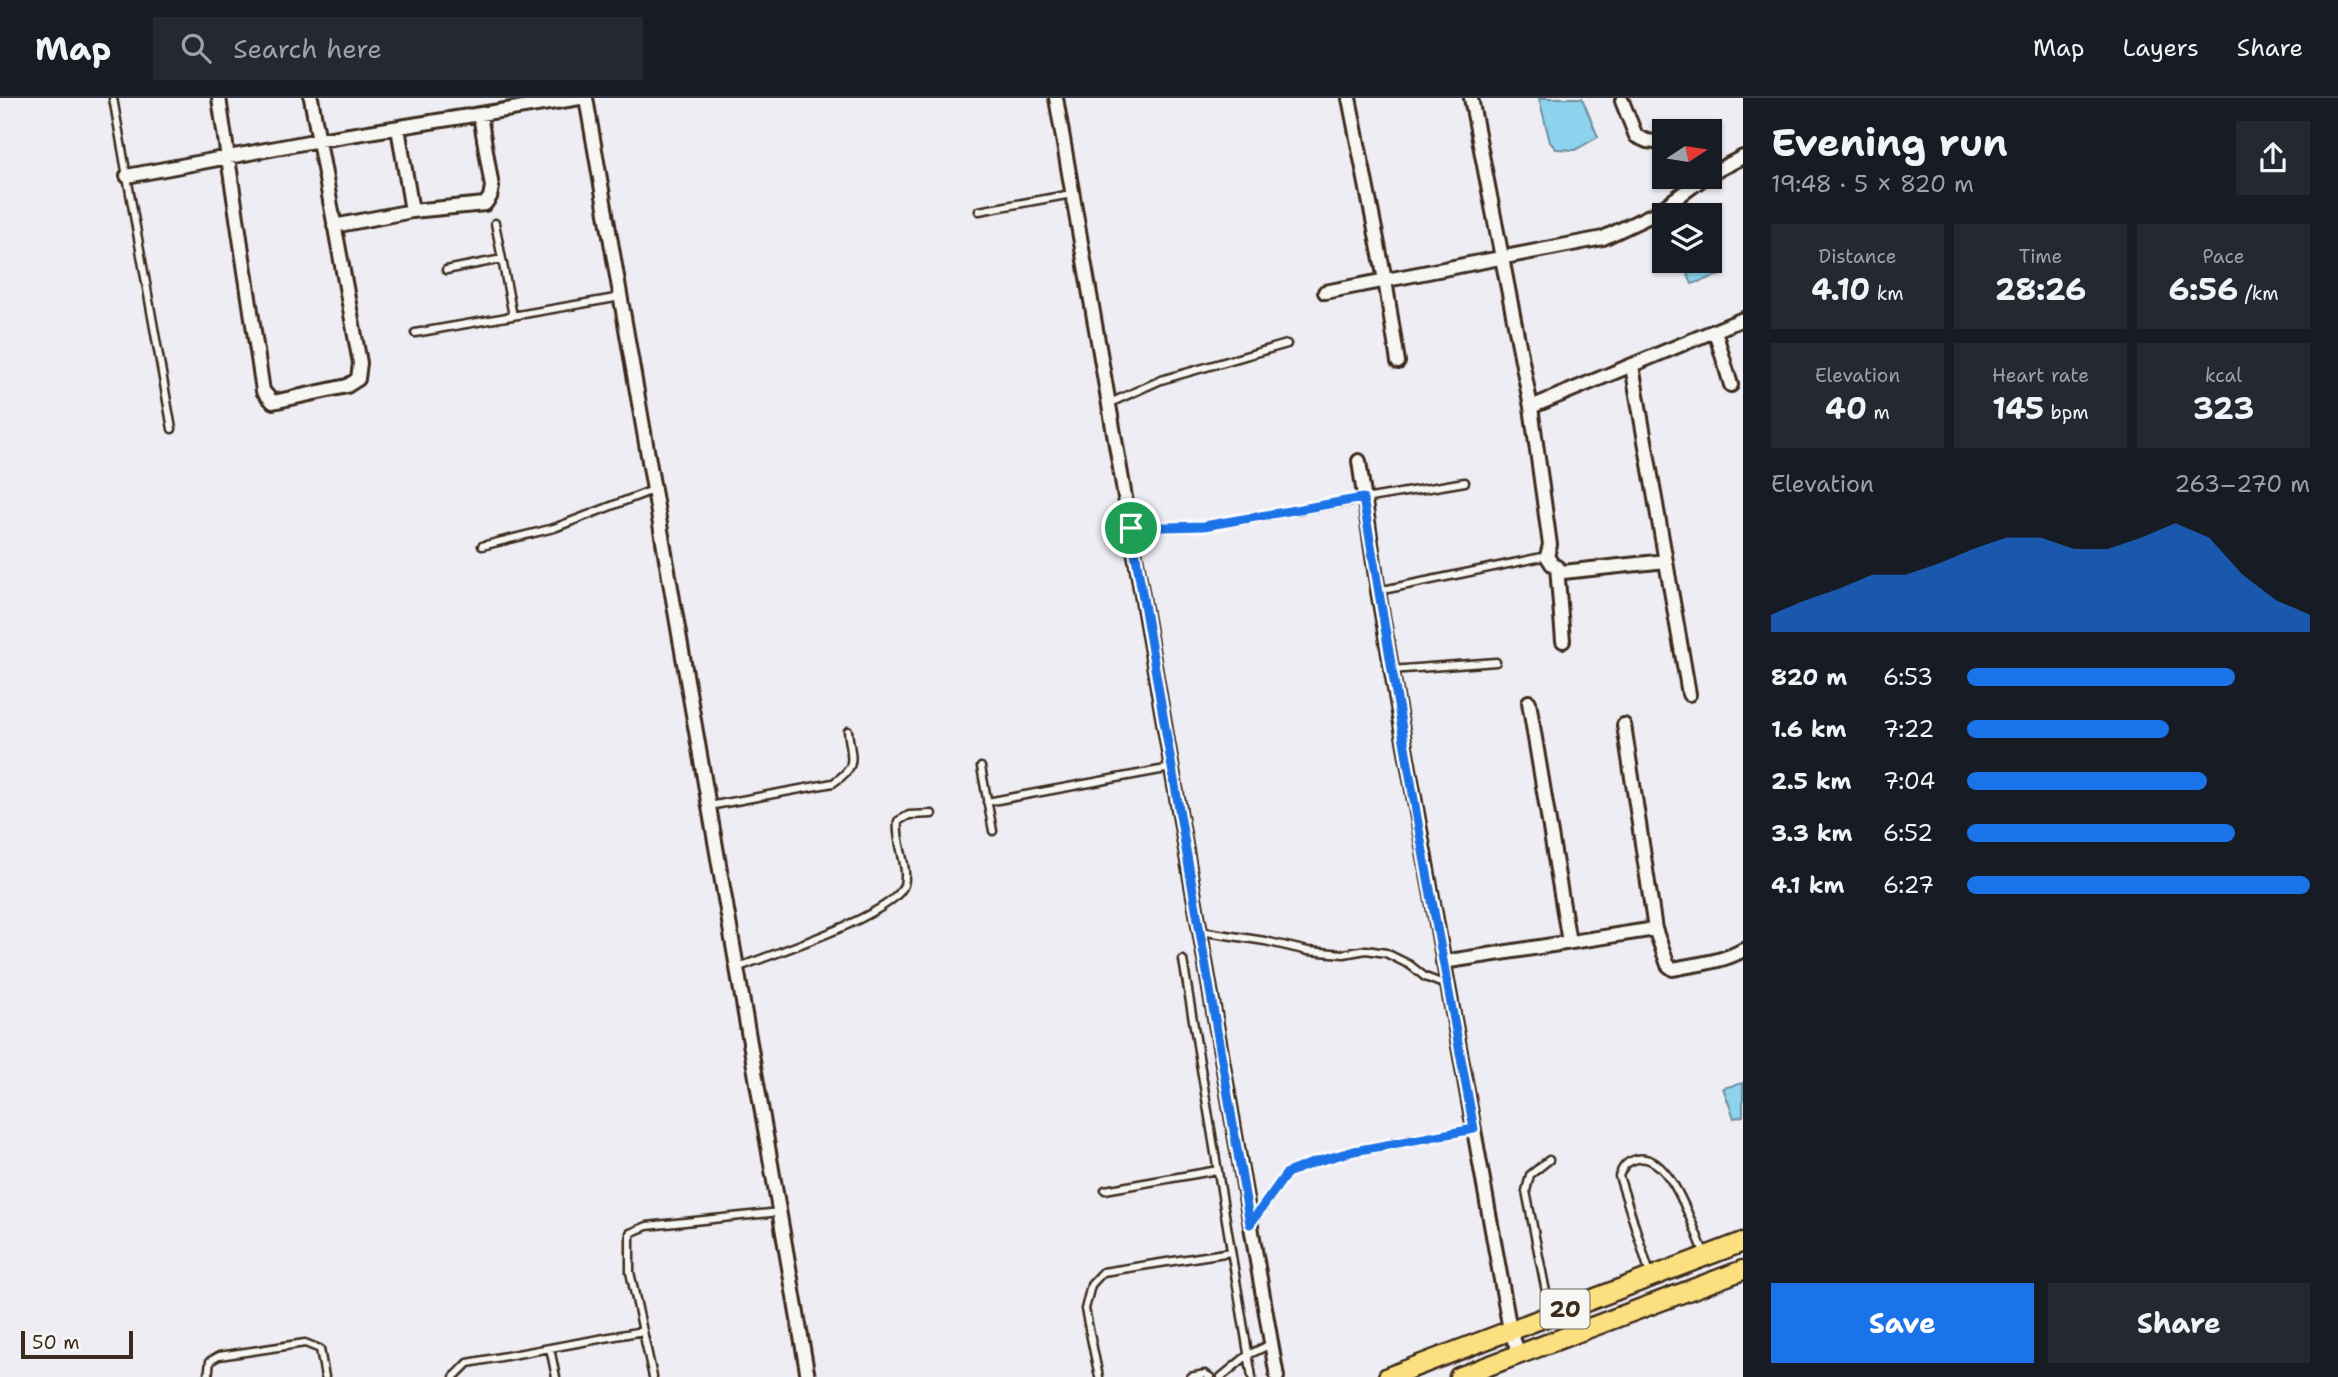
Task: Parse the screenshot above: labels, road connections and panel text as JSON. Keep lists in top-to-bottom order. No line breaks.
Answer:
{"streets":{"main road":["20"]},"scale_bar":"50 m","north":"right","page":{"header":"Map","search":"Search here","nav":["Map","Layers","Share"],"heading":["Evening run","19:48 · 5 × 820 m"],"stats":[["Distance","4.10 km"],["Time","28:26"],["Pace","6:56 /km"],["Elevation","40 m"],["Heart rate","145 bpm"],["kcal","323"]],"chart":["Elevation","263–270 m"],"list":[{"name":"820 m","note":"6:53"},{"name":"1.6 km","note":"7:22"},{"name":"2.5 km","note":"7:04"},{"name":"3.3 km","note":"6:52"},{"name":"4.1 km","note":"6:27"}],"buttons":["Save","Share"],"scale":"50 m"}}
